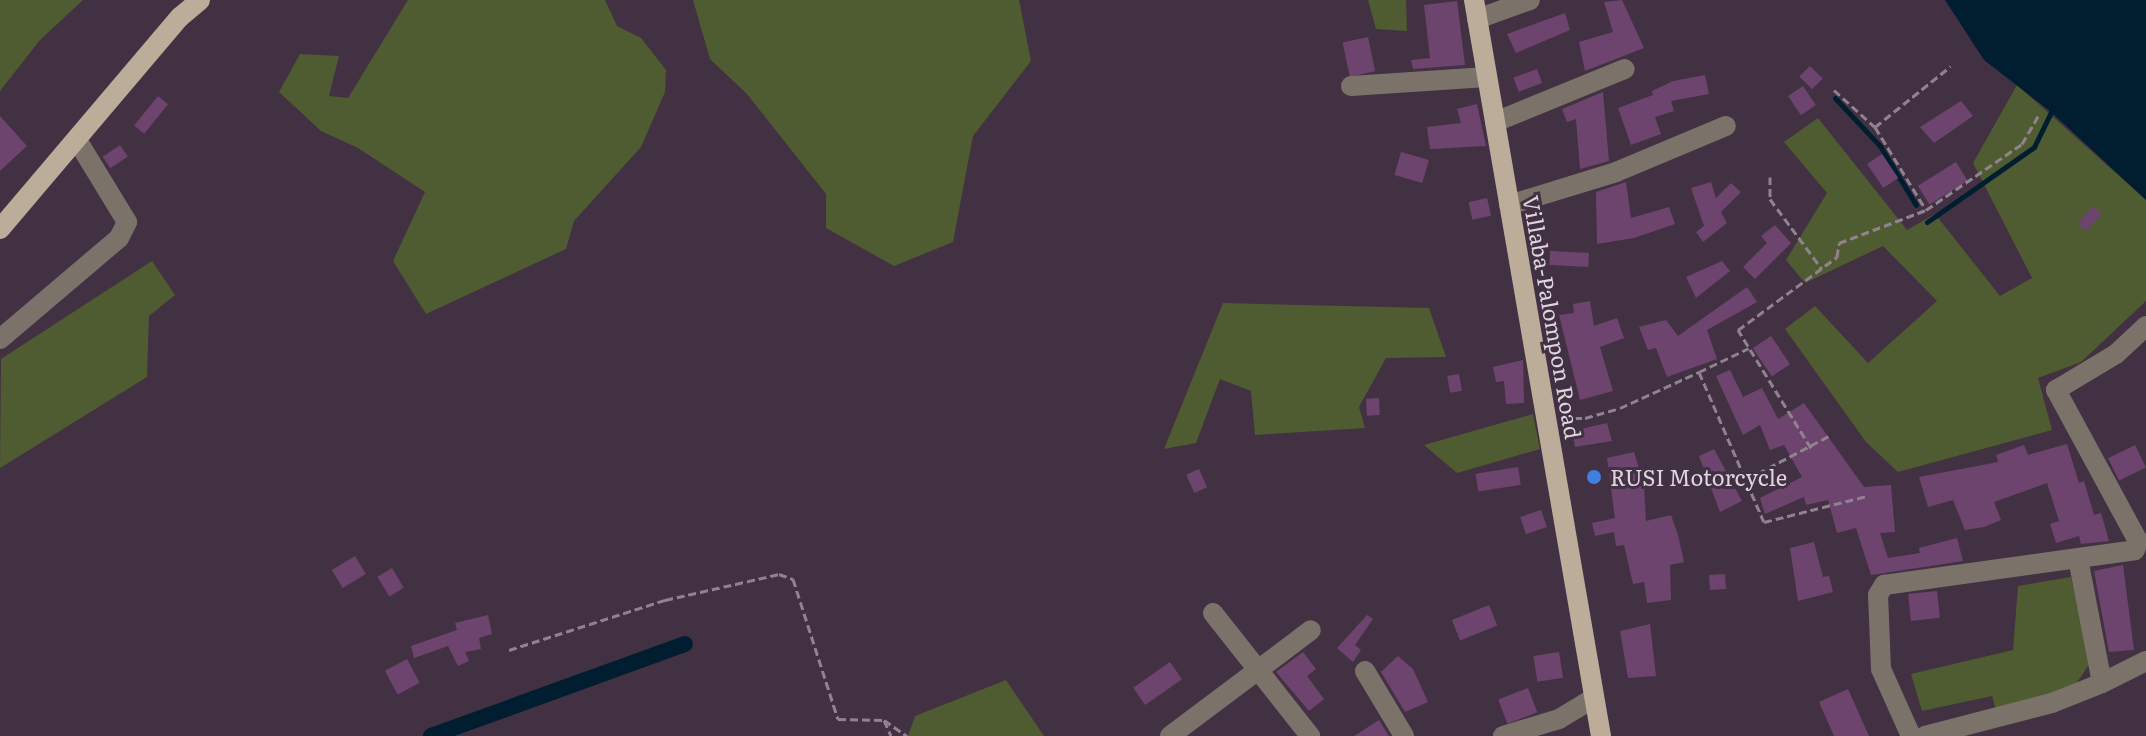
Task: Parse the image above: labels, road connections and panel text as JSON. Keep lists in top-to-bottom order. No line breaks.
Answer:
{"streets":{"main road":["Villaba-Palompon Road"]},"places":["RUSI Motorcycle"]}
